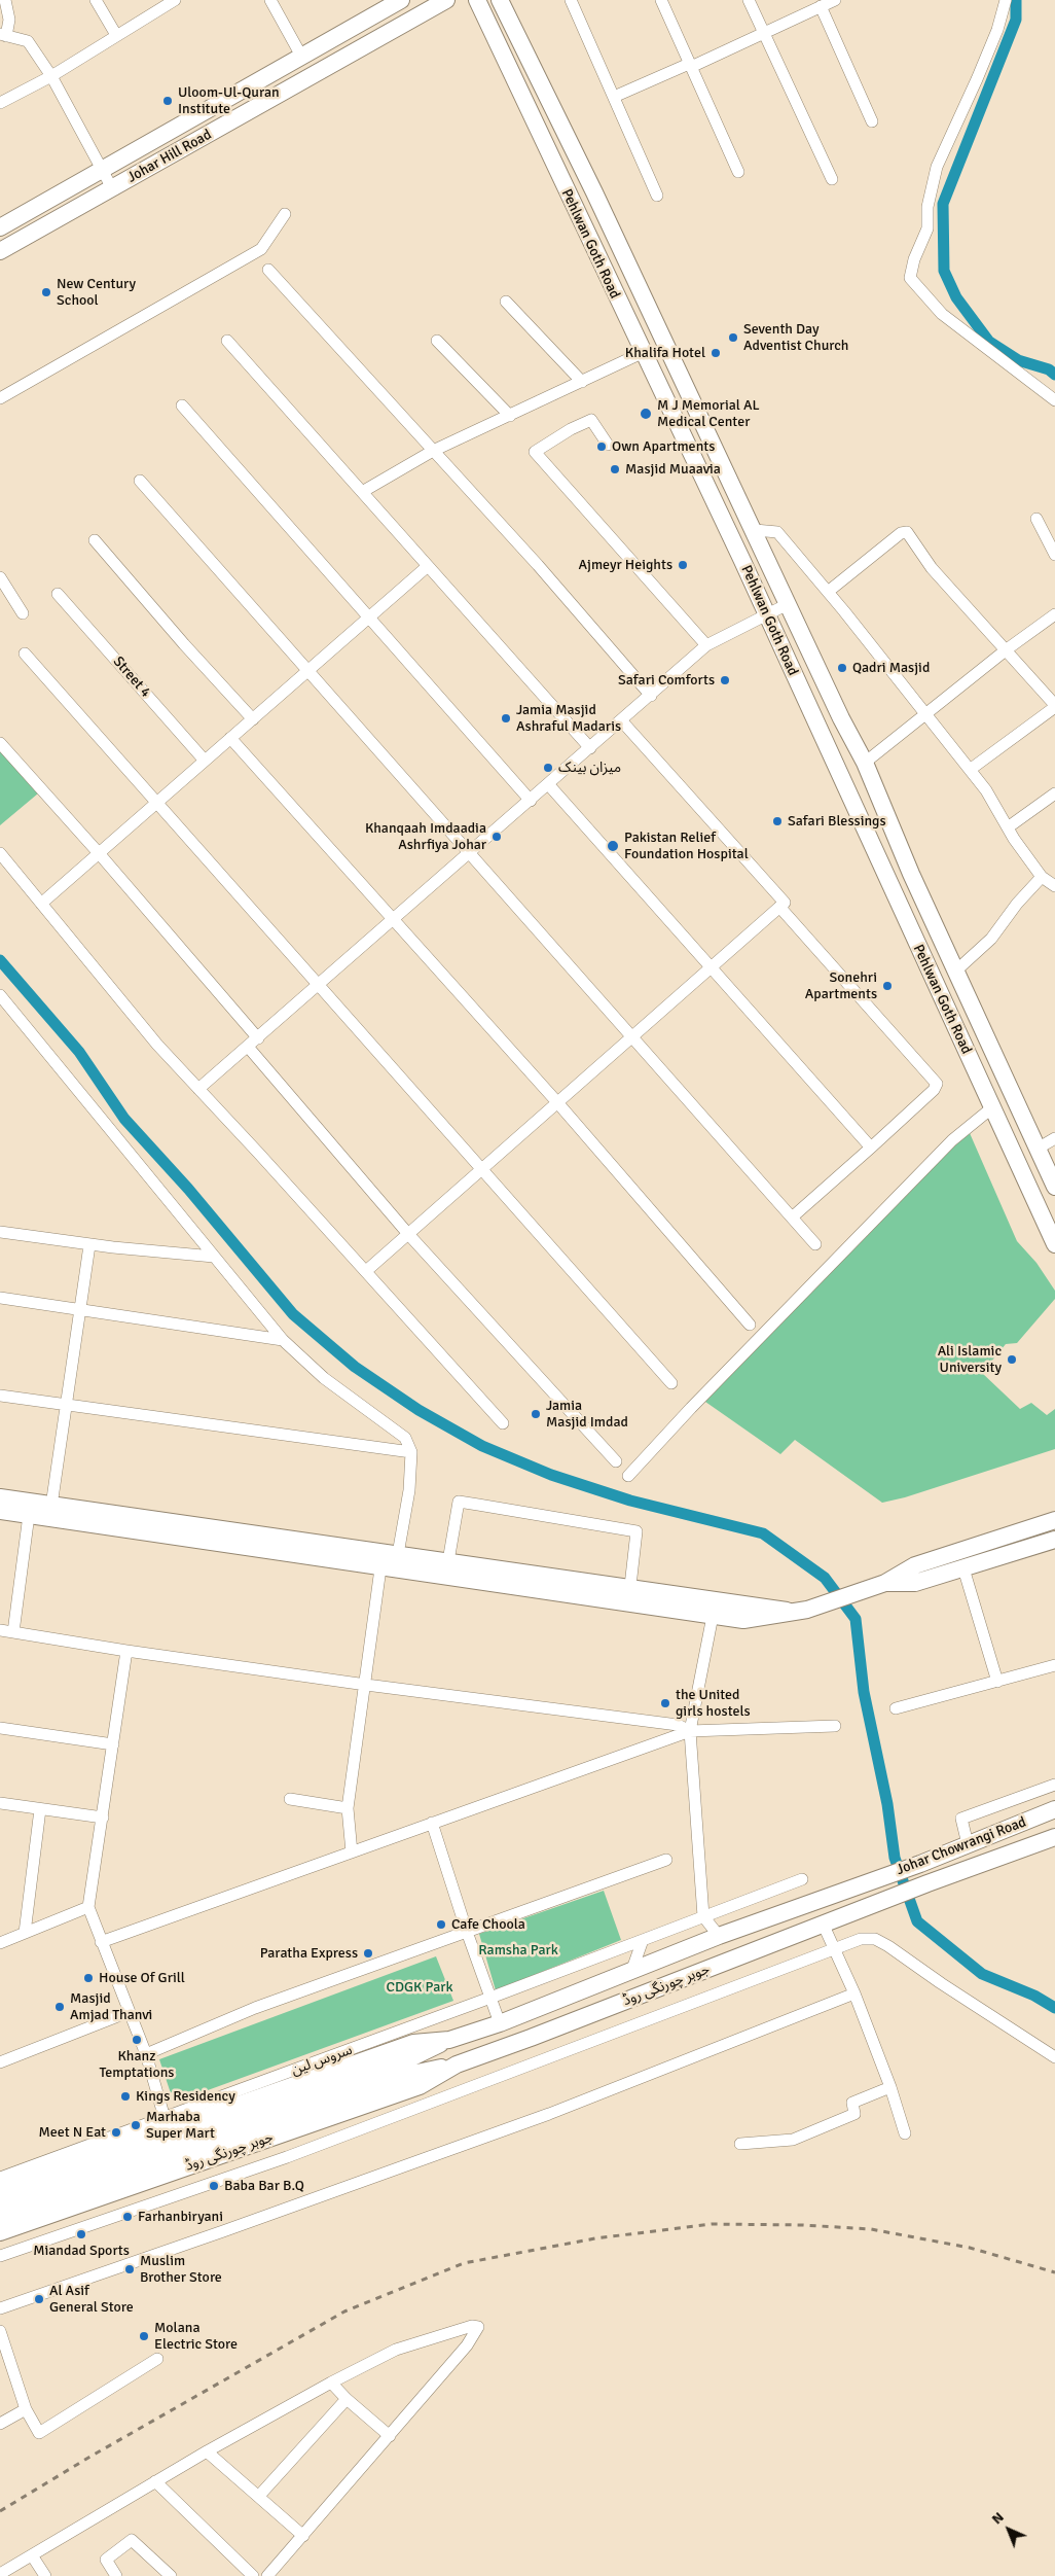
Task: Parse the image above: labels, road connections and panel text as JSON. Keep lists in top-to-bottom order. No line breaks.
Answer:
{"streets":{"main road":["Johar Hill Road","Pehlwan Goth Road","Johar Chowrangi Road","جوہر چورنگی روڈ"],"street":["Street 4","سروس لین"]},"crossings":[["Johar Chowrangi Road","جوہر چورنگی روڈ"],["جوہر چورنگی روڈ","سروس لین"]],"parks":["Ramsha Park","CDGK Park"],"places":["Uloom-Ul-Quran Institute","New Century School","Seventh Day Adventist Church","Khalifa Hotel","M J Memorial AL Medical Center","Own Apartments","Masjid Muaavia","Ajmeyr Heights","Qadri Masjid","Safari Comforts","Jamia Masjid Ashraful Madaris","میزان بینک","Safari Blessings","Khanqaah Imdaadia Ashrfiya Johar","Pakistan Relief Foundation Hospital","Sonehri Apartments","Ali Islamic University","Jamia Masjid Imdad","the United girls hostels","Cafe Choola","Paratha Express","House Of Grill","Masjid Amjad Thanvi","Khanz Temptations","Kings Residency","Marhaba Super Mart","Meet N Eat","Baba Bar B.Q","Farhanbiryani","Miandad Sports","Muslim Brother Store","Al Asif General Store","Molana Electric Store"],"north":"top left"}
